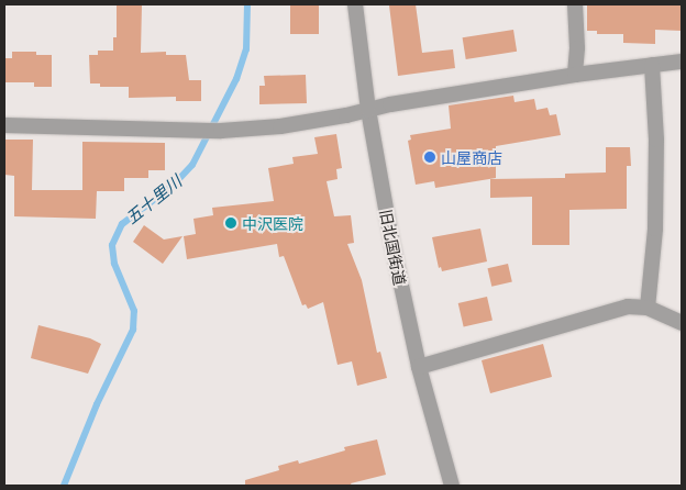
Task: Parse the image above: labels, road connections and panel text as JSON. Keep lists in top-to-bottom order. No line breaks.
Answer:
{"streets":{"street":["旧北国街道"]},"water":["五十里川"],"places":["山屋商店","中沢医院"]}
